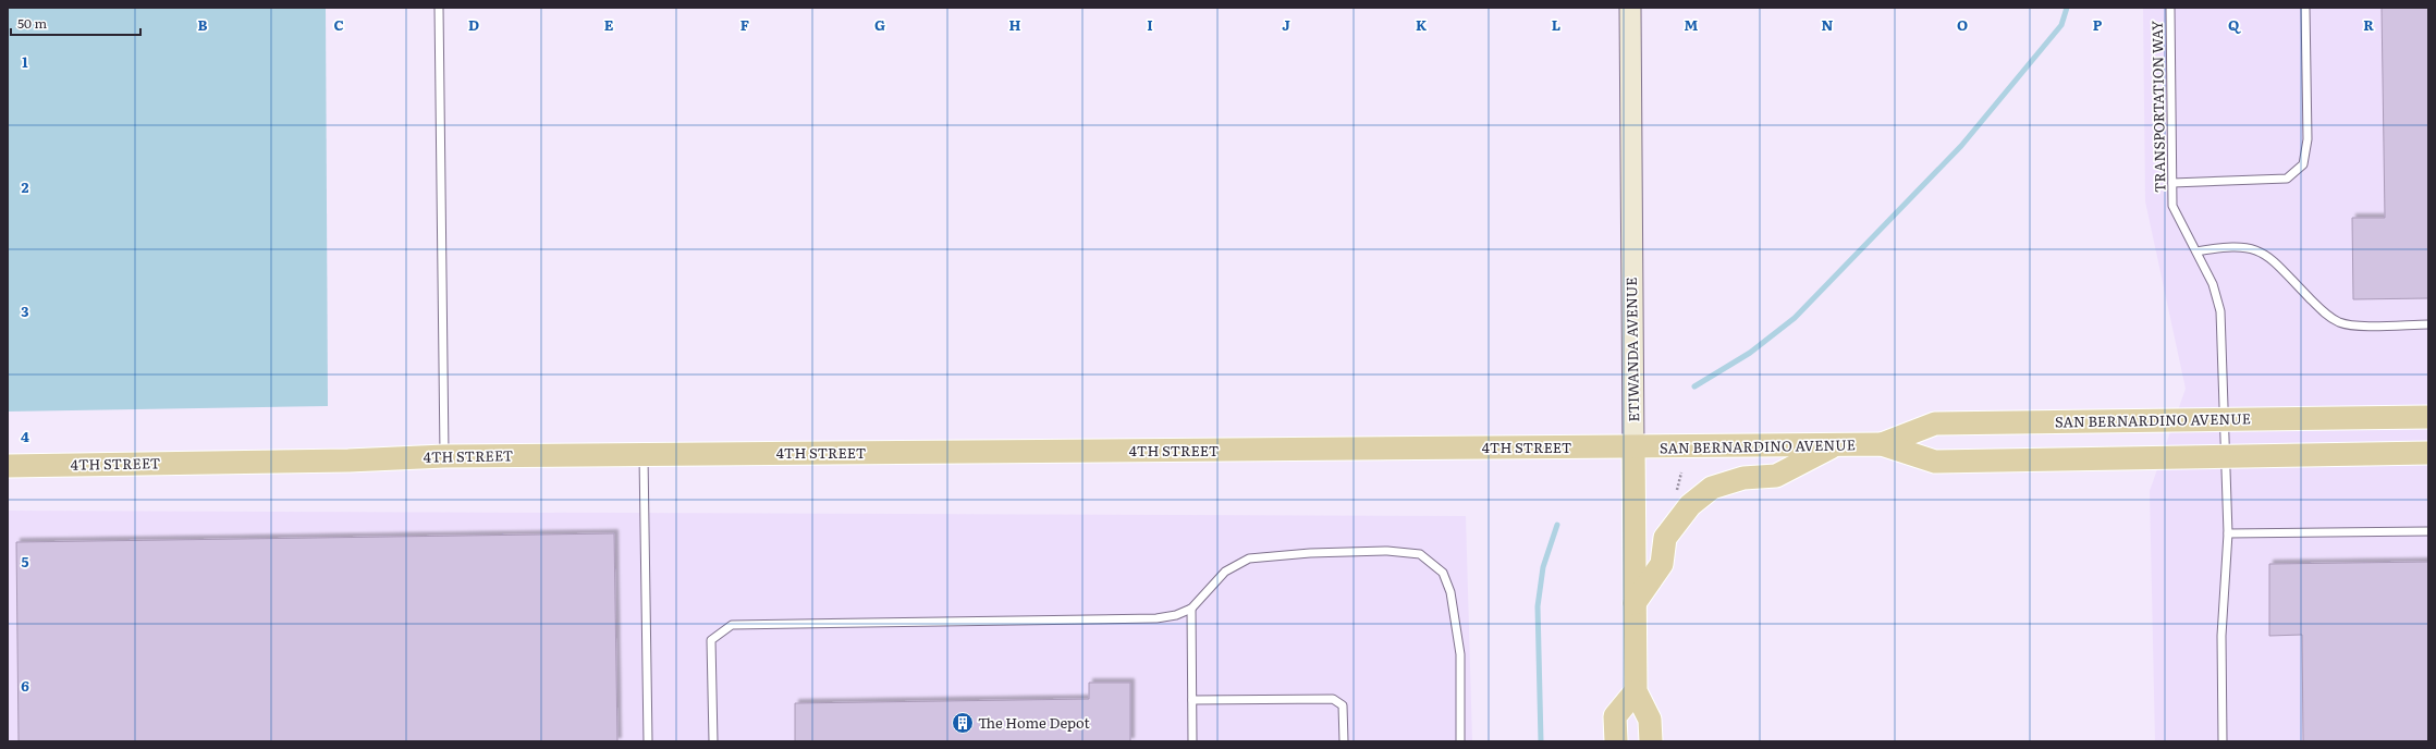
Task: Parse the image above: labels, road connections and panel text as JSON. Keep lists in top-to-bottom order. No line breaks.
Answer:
{"streets":{"main road":["ETIWANDA AVENUE","SAN BERNARDINO AVENUE","4TH STREET"],"lane":["TRANSPORTATION WAY"]},"crossings":[["TRANSPORTATION WAY","SAN BERNARDINO AVENUE"],["ETIWANDA AVENUE","SAN BERNARDINO AVENUE"],["ETIWANDA AVENUE","4TH STREET"],["SAN BERNARDINO AVENUE","4TH STREET"]],"places":{"building":["The Home Depot"]},"scale_bar":"50 m","grid":{"columns":["B","C","D","E","F","G","H","I","J","K","L","M","N","O","P","Q","R"],"rows":["1","2","3","4","5","6"]}}
